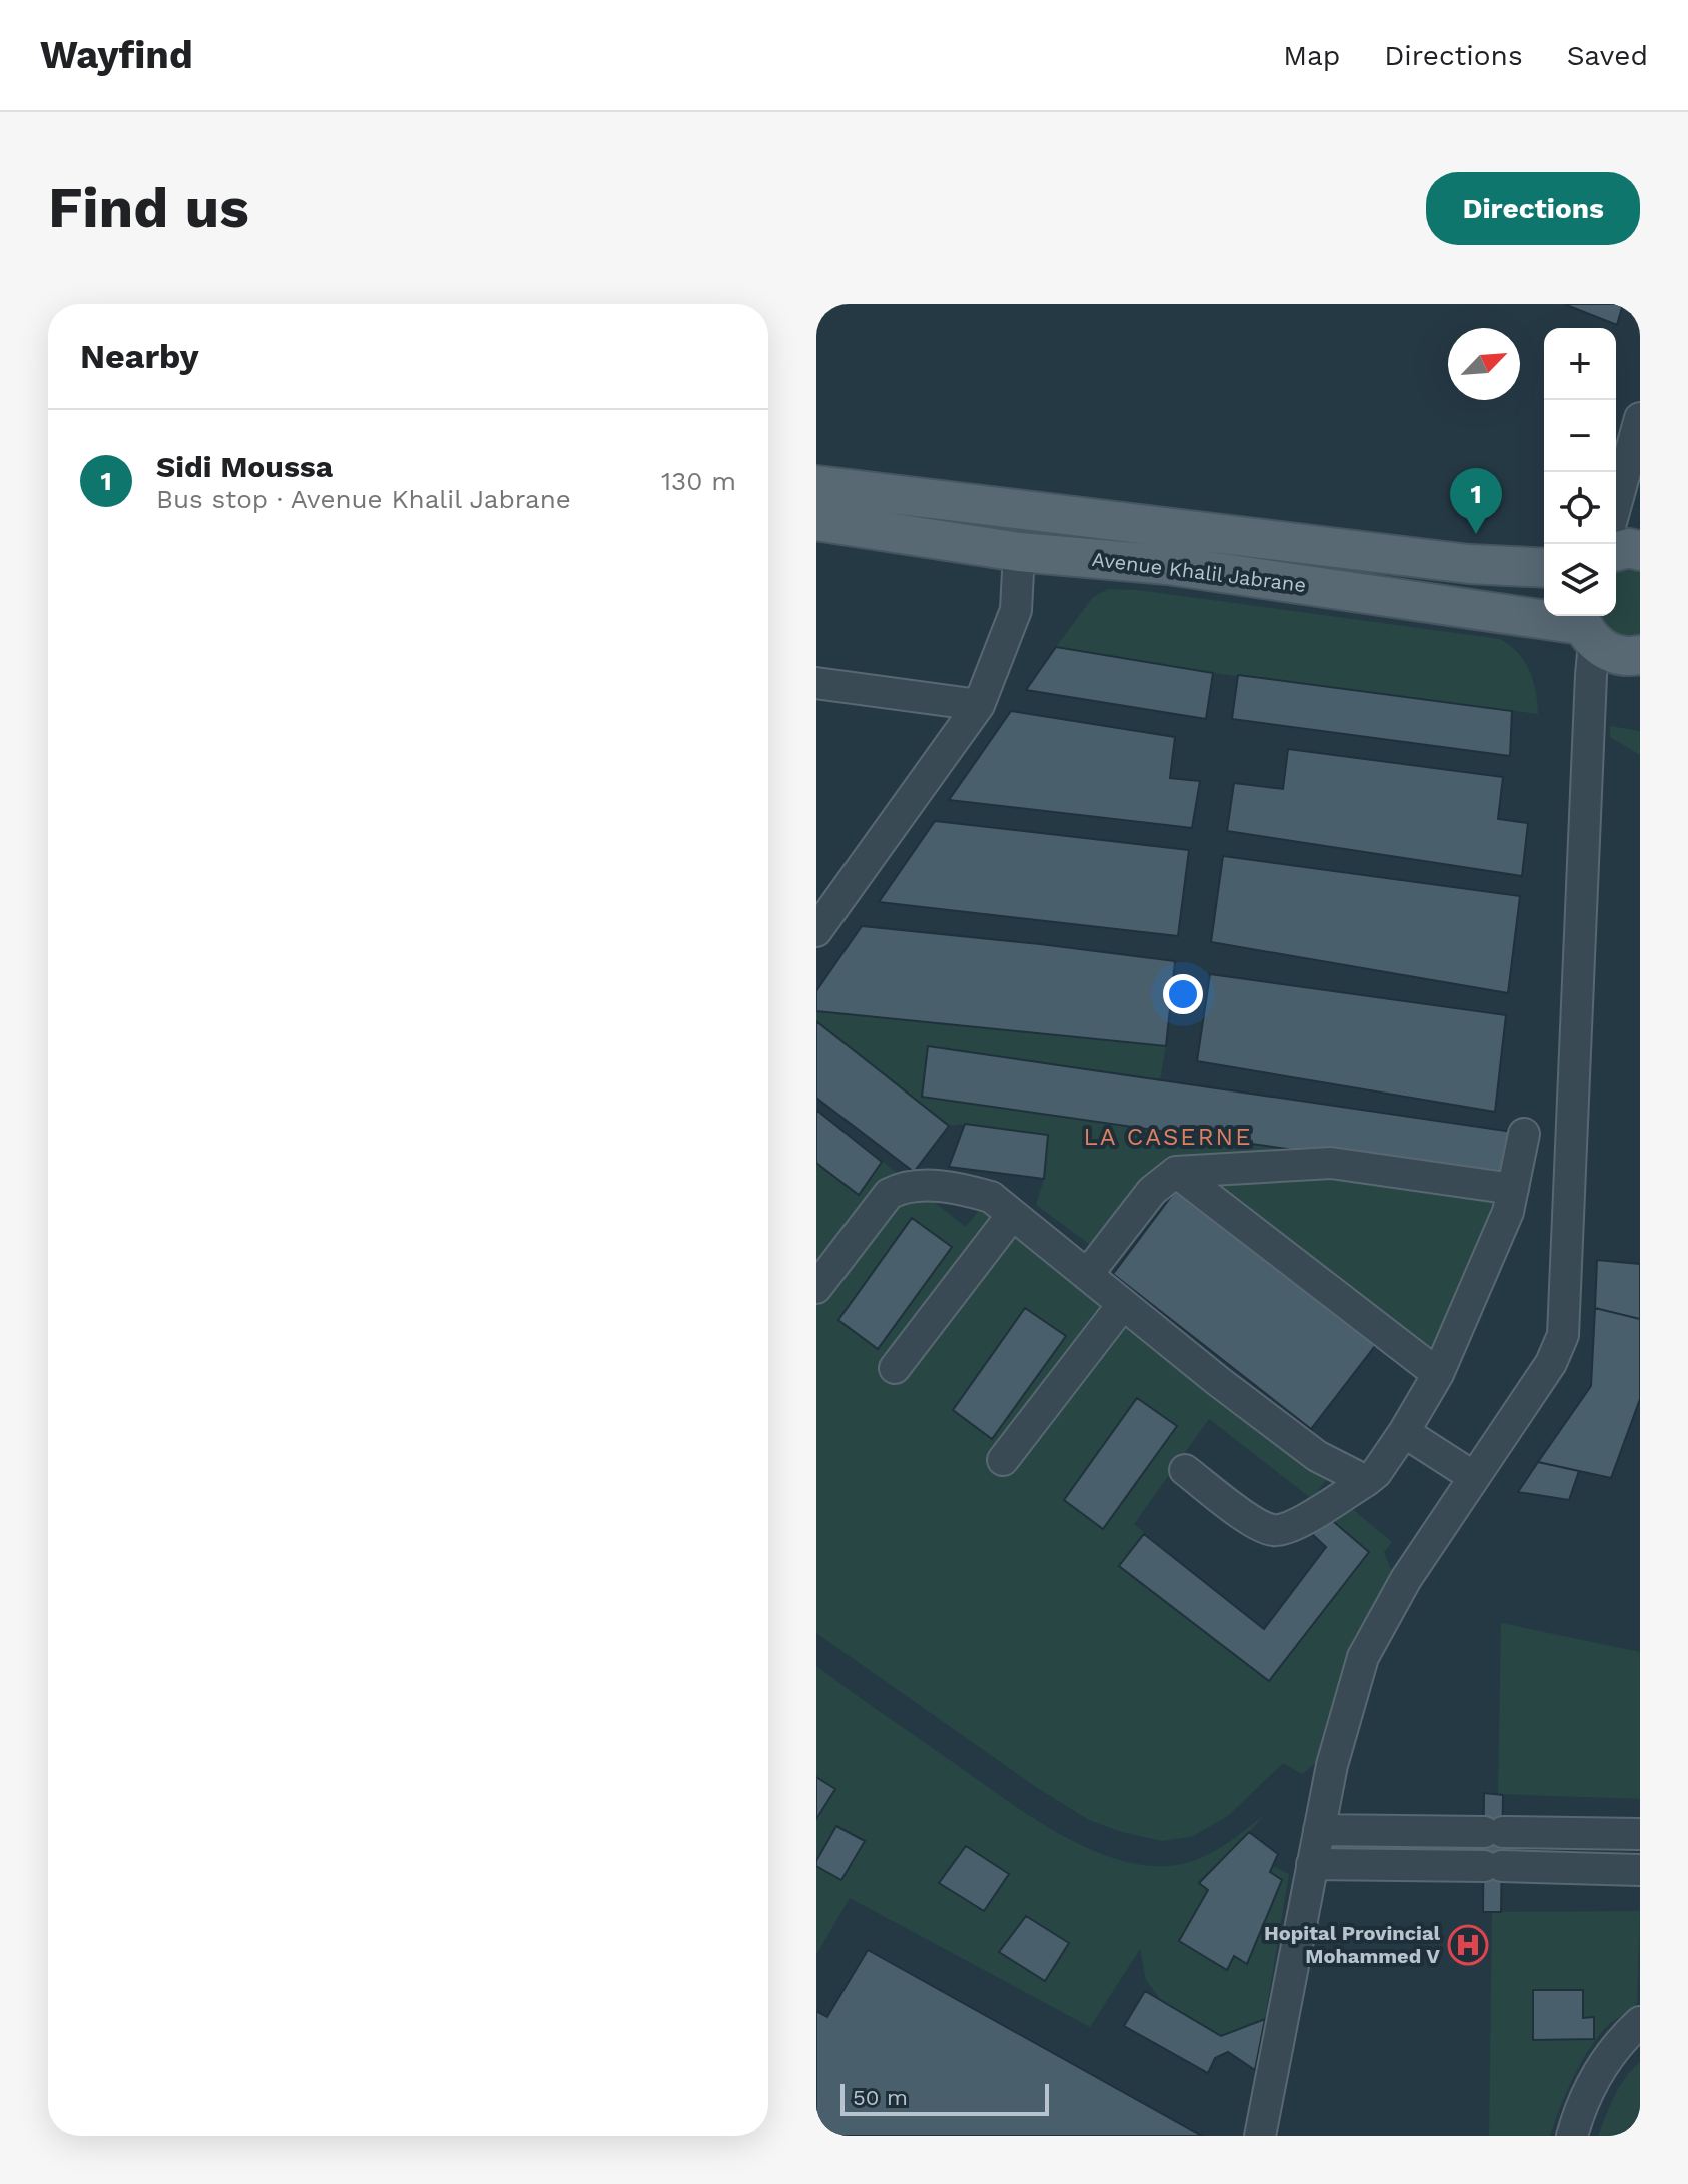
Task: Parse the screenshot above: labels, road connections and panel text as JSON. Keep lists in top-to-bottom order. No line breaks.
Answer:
{"streets":{"main road":["Avenue Khalil Jabrane"]},"districts":["LA CASERNE"],"places":{"hospital":["Hopital Provincial Mohammed V"]},"scale_bar":"50 m","north":"top right","page":{"header":"Wayfind","nav":["Map","Directions","Saved"],"buttons":"Directions","title":"Find us","heading":"Nearby","map_buttons":["+","−"],"list":[{"mark":"1","name":"Sidi Moussa","note":"Bus stop · Avenue Khalil Jabrane","value":"130 m"}],"pins":"1","scale":"50 m"}}
